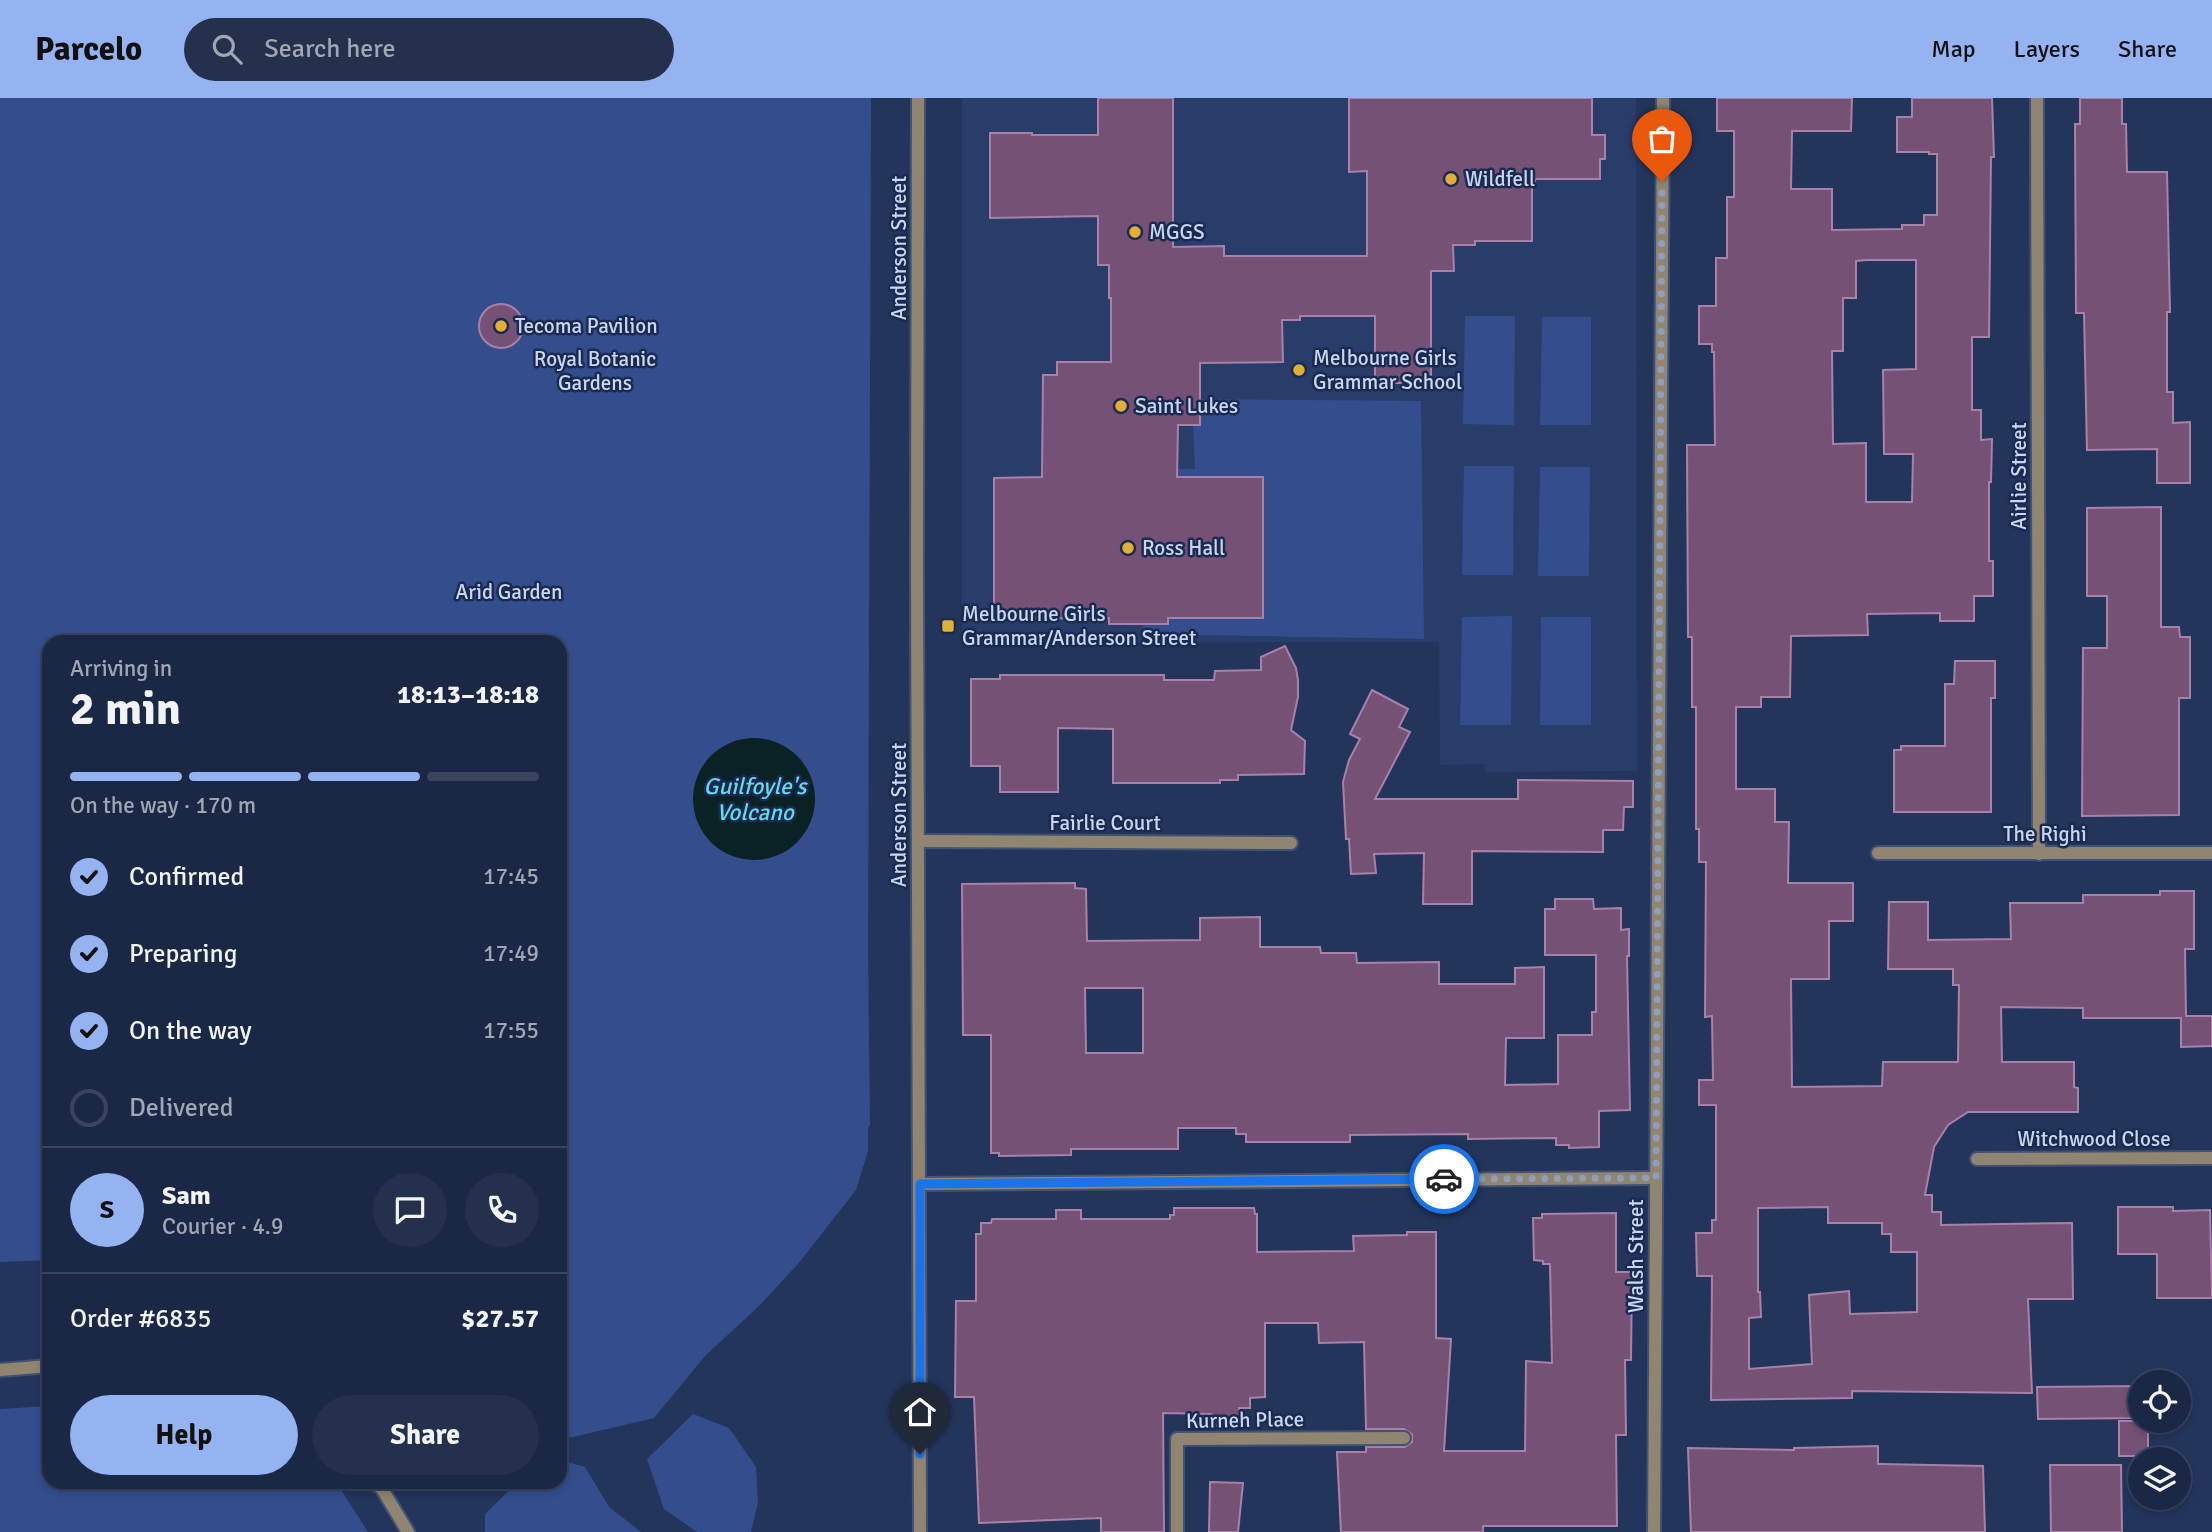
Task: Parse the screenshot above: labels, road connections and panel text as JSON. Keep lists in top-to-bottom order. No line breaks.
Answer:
{"streets":{"street":["Anderson Street","Airlie Street","Fairlie Court","The Righi","Witchwood Close","Walsh Street","Kurneh Place"]},"crossings":[["Anderson Street","Fairlie Court"],["Airlie Street","The Righi"]],"water":["Guilfoyle's Volcano"],"parks":["Royal Botanic Gardens","Arid Garden"],"places":{"other":["Wildfell","MGGS","Tecoma Pavilion","Melbourne Girls Grammar School","Saint Lukes","Ross Hall"],"transit":["Melbourne Girls Grammar/Anderson Street"]},"page":{"header":"Parcelo","search":"Search here","nav":["Map","Layers","Share"],"heading":["2 min","Arriving in","18:13–18:18"],"panel":["Sam","Courier · 4.9","Order #6835","$27.57"],"bar":"On the way · 170 m","list":[["Confirmed","17:45"],["Preparing","17:49"],["On the way","17:55"],"Delivered"],"round":"S","buttons":["Help","Share"]}}
